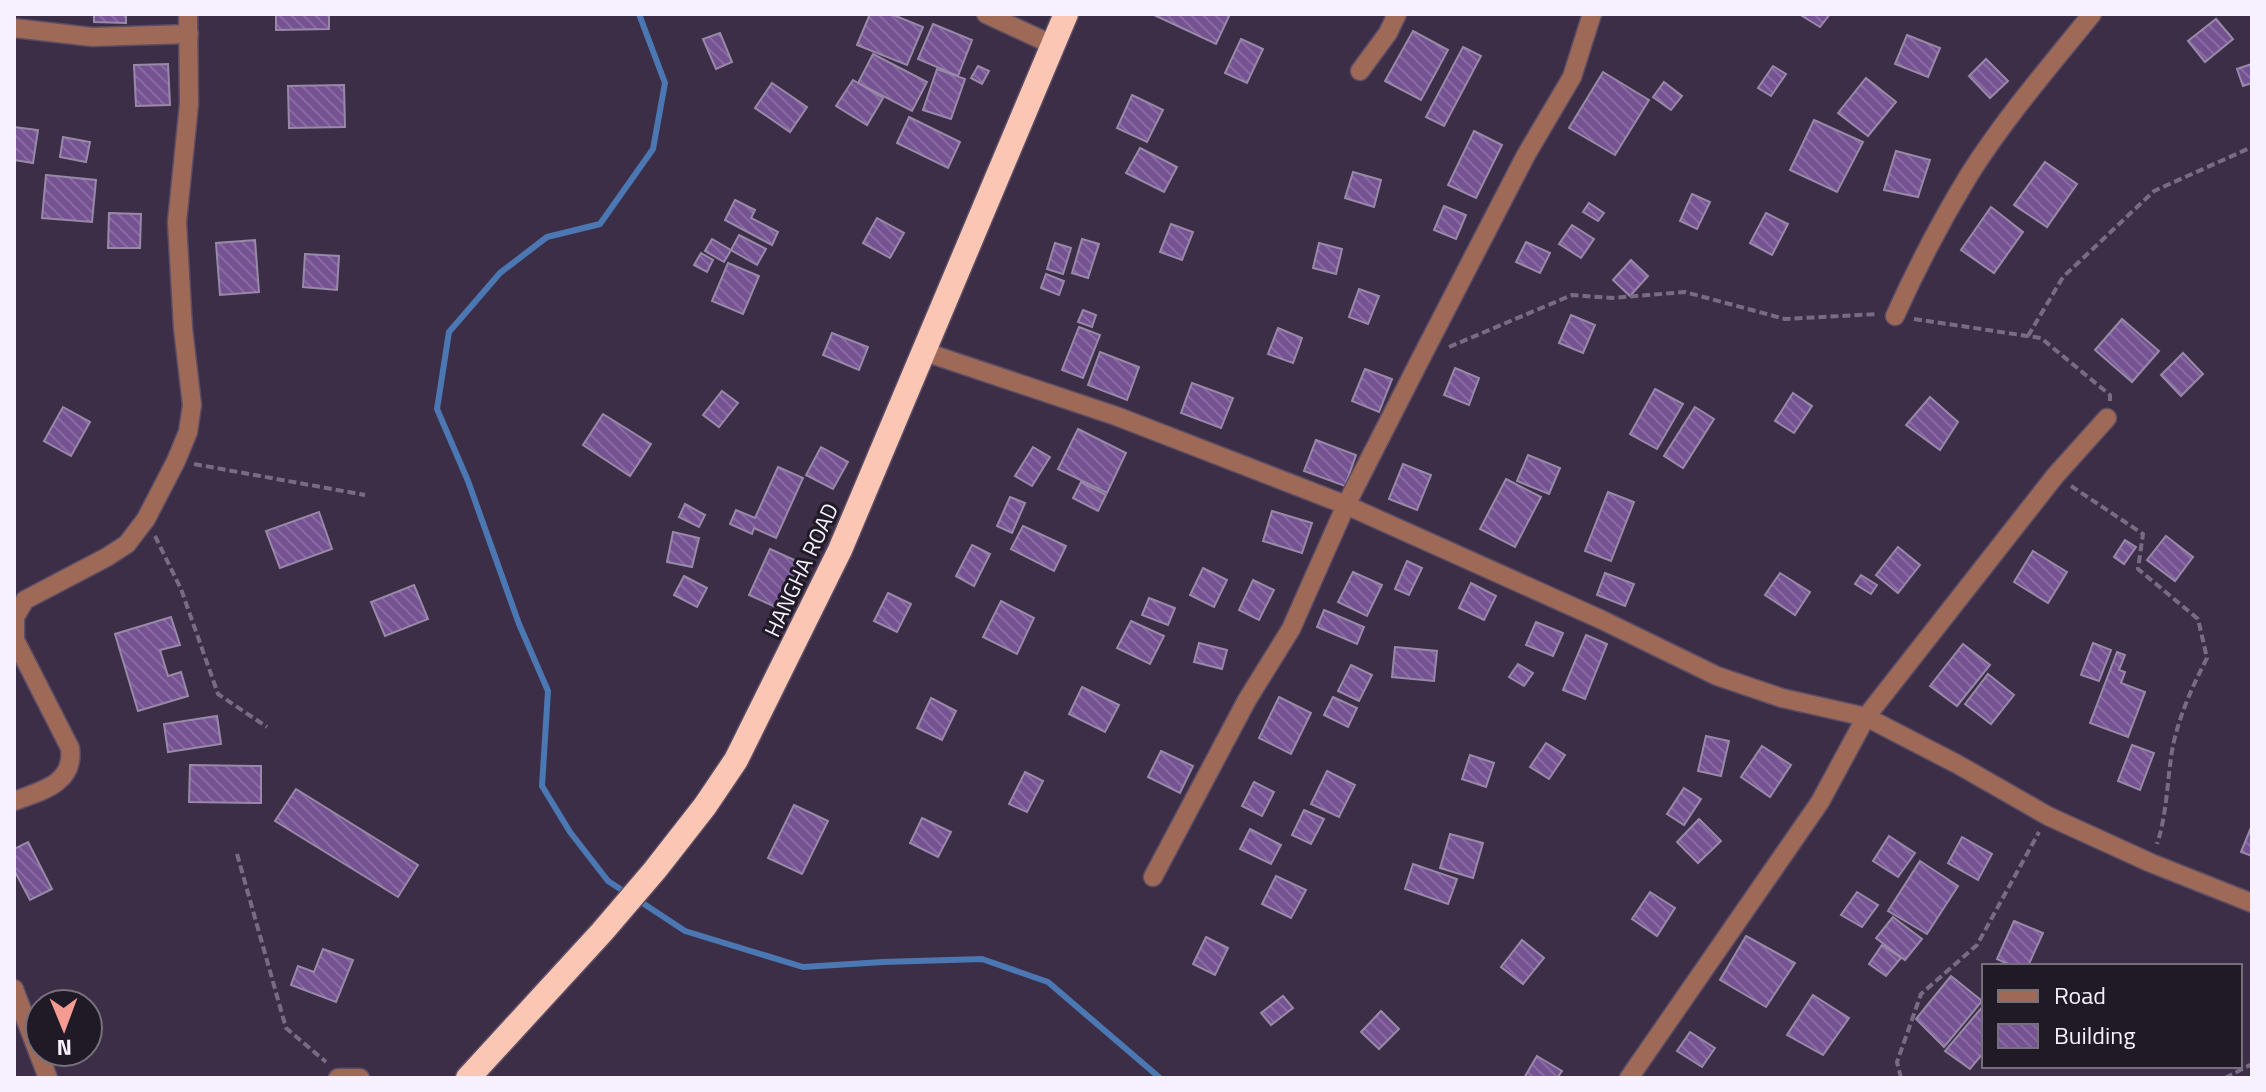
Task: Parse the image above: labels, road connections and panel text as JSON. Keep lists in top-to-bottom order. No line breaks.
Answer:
{"streets":{"highway":["HANGHA ROAD"]},"legend":["Road","Building"],"north":"bottom"}
